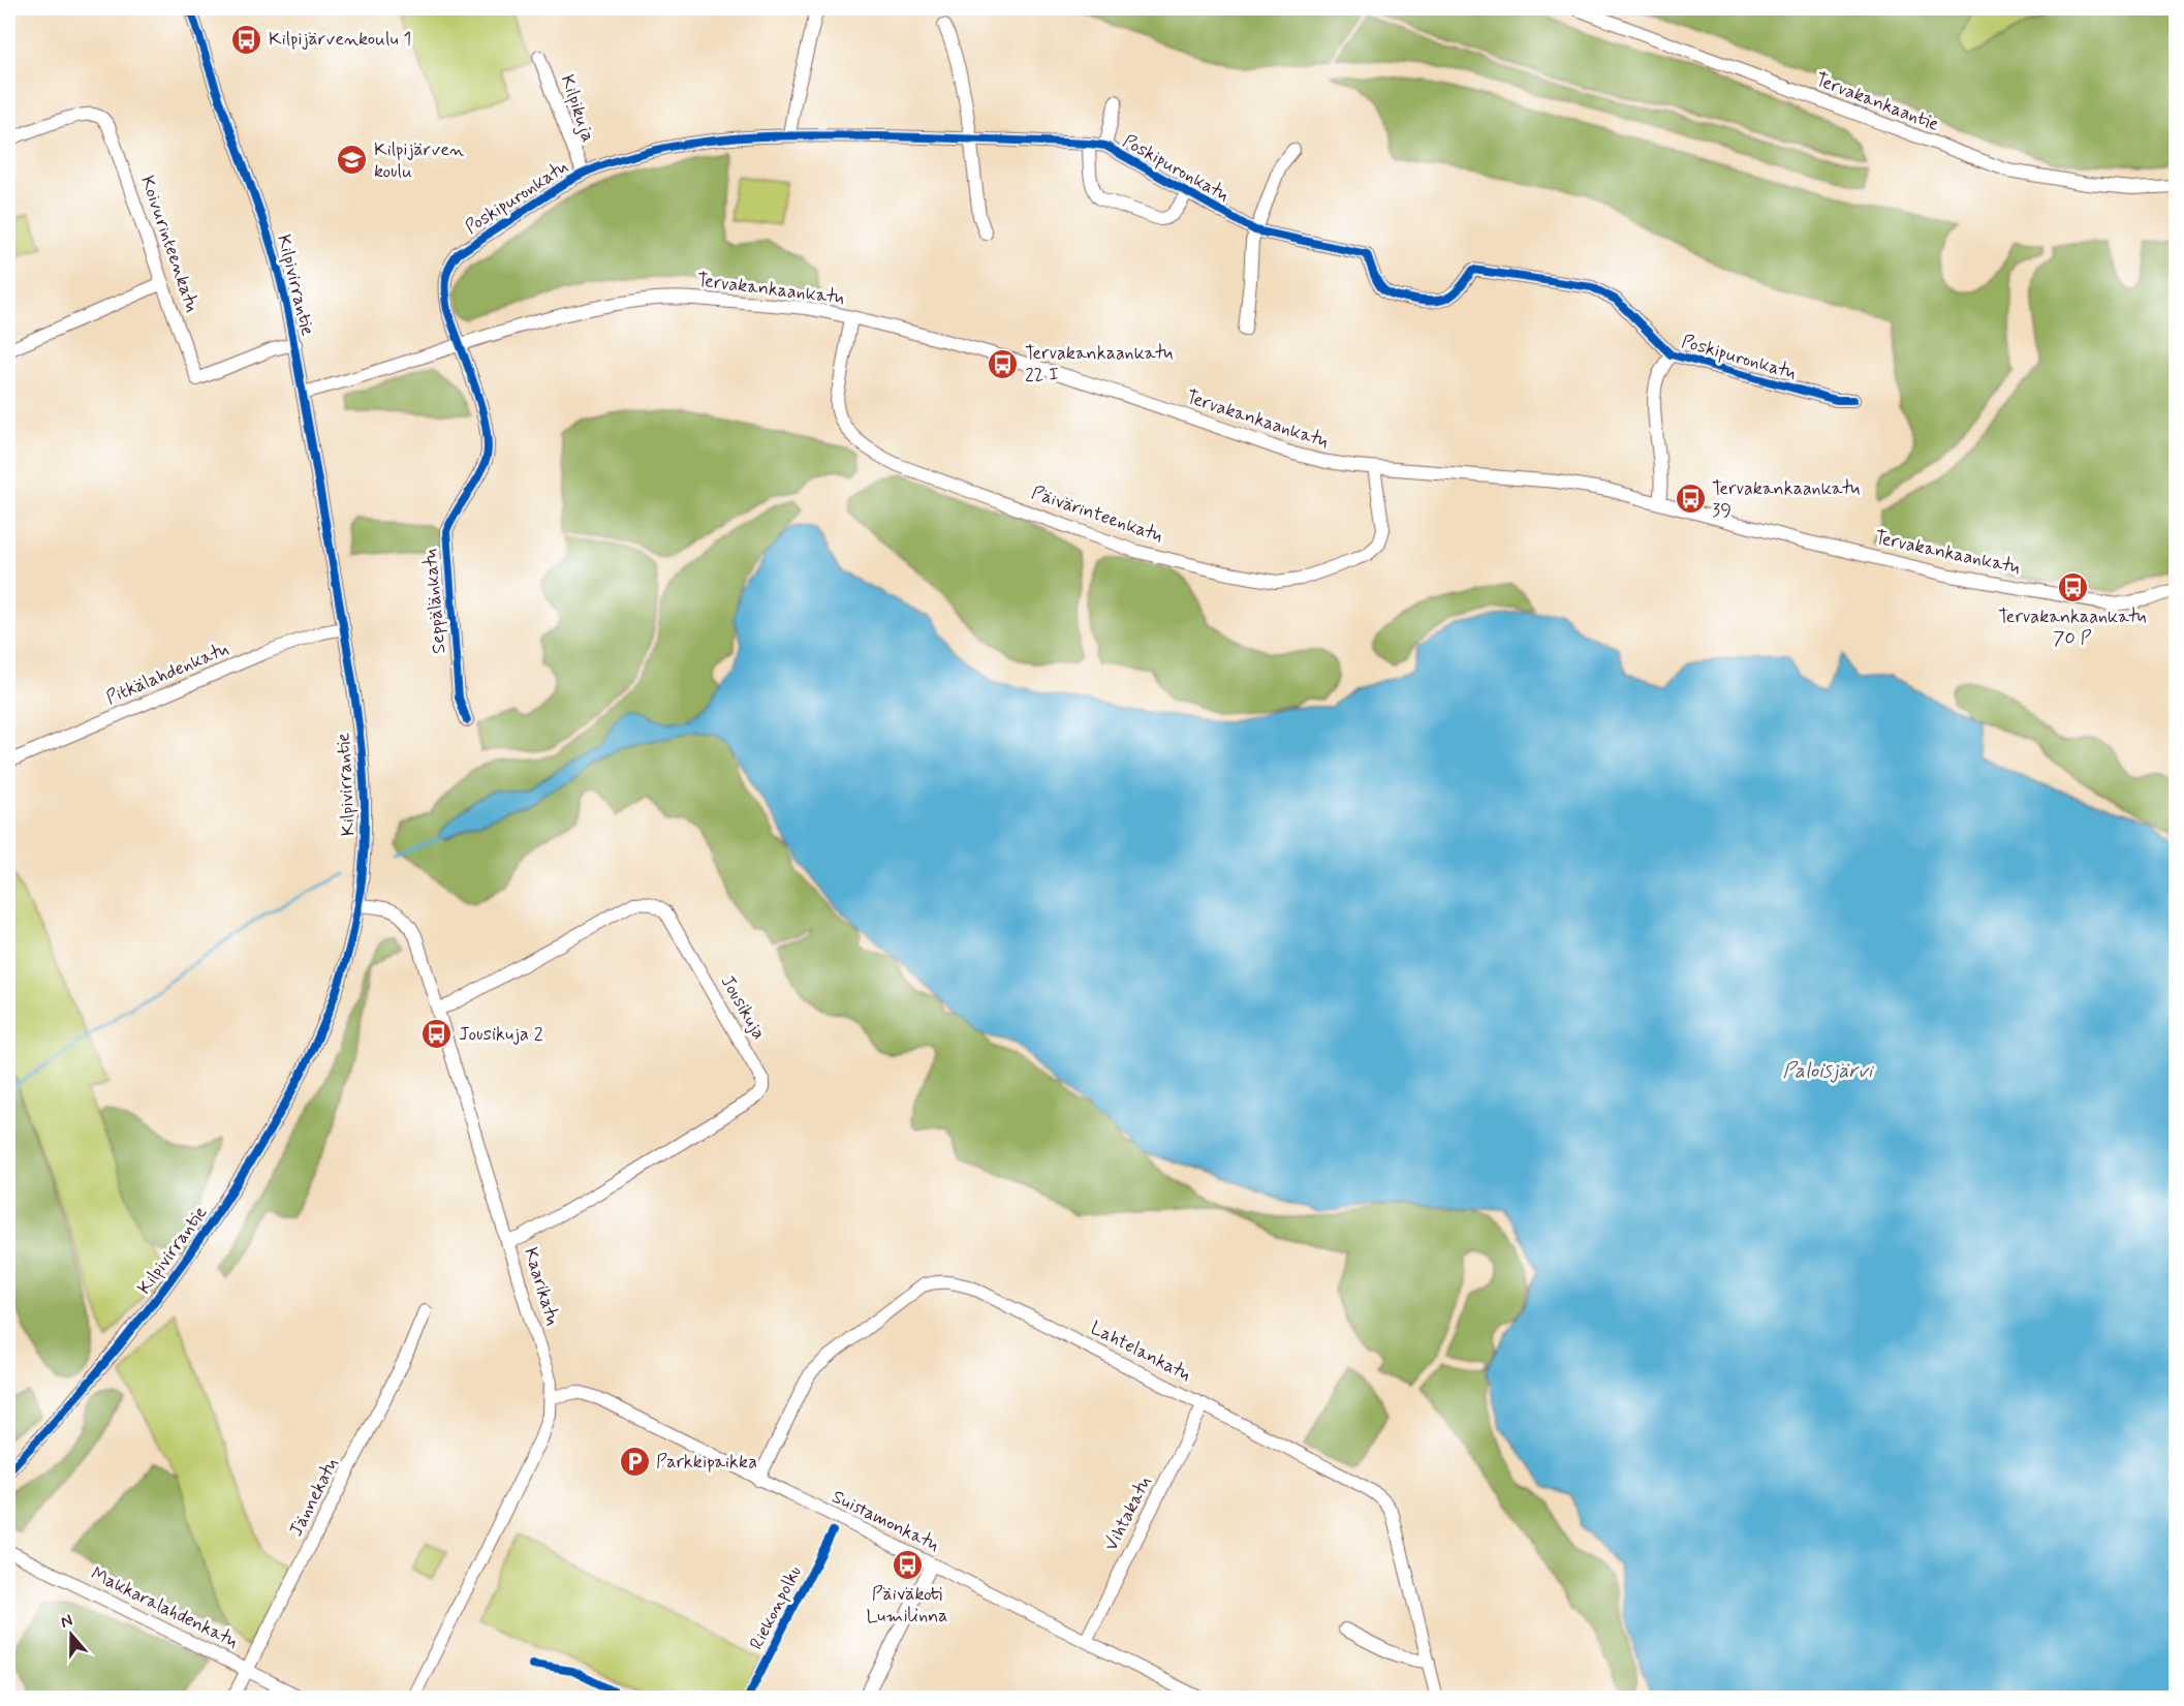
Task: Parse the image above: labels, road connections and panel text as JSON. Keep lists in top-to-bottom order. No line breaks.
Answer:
{"streets":{"street":["Tervakankaantie","Kilpikuja","Poskipuronkatu","Koivurinteenkatu","Kilpivirrantie","Tervakankaankatu","Päivärinteenkatu","Seppälänkatu","Pitkälahdenkatu","Jousikuja","Kaarikatu","Lahtelankatu","Jännekatu","Vihtakatu","Suistamonkatu","Makkaralahdenkatu"],"cycle path":["Riekonpolku"]},"crossings":[["Kilpikuja","Poskipuronkatu"],["Poskipuronkatu","Tervakankaankatu"],["Poskipuronkatu","Seppälänkatu"],["Koivurinteenkatu","Kilpivirrantie"],["Kilpivirrantie","Tervakankaankatu"],["Kilpivirrantie","Pitkälahdenkatu"],["Kilpivirrantie","Kaarikatu"],["Tervakankaankatu","Päivärinteenkatu"],["Tervakankaankatu","Seppälänkatu"],["Jousikuja","Kaarikatu"],["Kaarikatu","Suistamonkatu"],["Lahtelankatu","Vihtakatu"],["Lahtelankatu","Suistamonkatu"],["Jännekatu","Makkaralahdenkatu"],["Vihtakatu","Suistamonkatu"]],"water":["Paloisjärvi"],"places":{"bus stop":["Kilpijärvenkoulu 1","Tervakankaankatu 22 I","Tervakankaankatu 39","Tervakankaankatu 70 P","Jousikuja 2","Päiväkoti Lumilinna"],"school or university":["Kilpijärven koulu"],"parking":["Parkkipaikka"]},"north":"top"}
